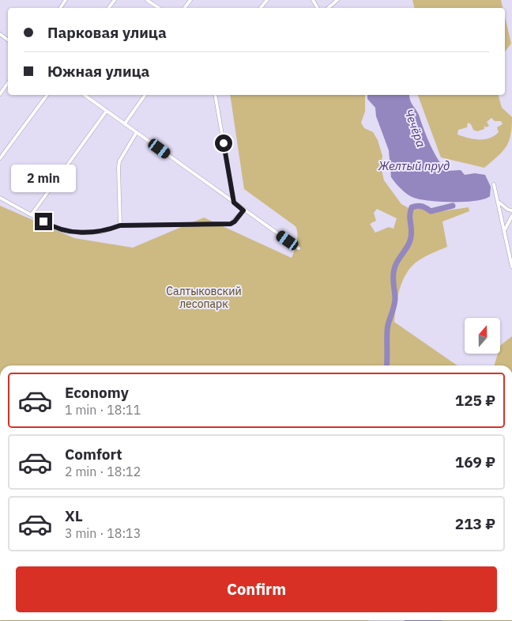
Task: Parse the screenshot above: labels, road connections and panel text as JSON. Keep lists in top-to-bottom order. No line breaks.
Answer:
{"water":["Чечёра","Желтый пруд"],"parks":["Салтыковский лесопарк"],"north":"top","page":{"banner":["Парковая улица","Южная улица"],"bubble":"2 min","list":[{"name":"Economy","note":"1 min · 18:11","value":"125 ₽"},{"name":"Comfort","note":"2 min · 18:12","value":"169 ₽"},{"name":"XL","note":"3 min · 18:13","value":"213 ₽"}],"buttons":"Confirm"}}
